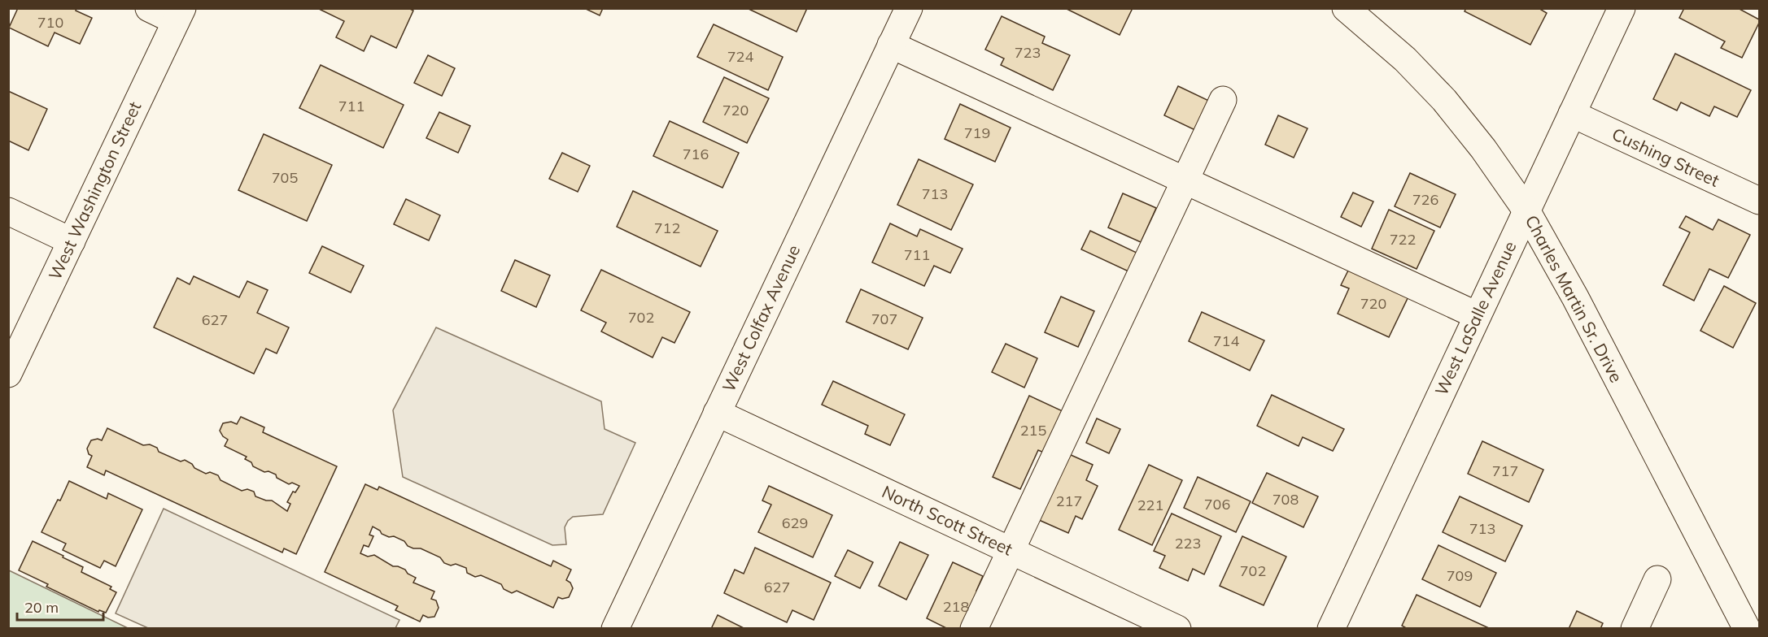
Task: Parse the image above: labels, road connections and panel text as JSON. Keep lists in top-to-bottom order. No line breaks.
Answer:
{"streets":{"street":["Cushing Street","West Washington Street","Charles Martin Sr. Drive","West Colfax Avenue","West LaSalle Avenue","North Scott Street"]},"crossings":[["Cushing Street","West LaSalle Avenue"],["Charles Martin Sr. Drive","West LaSalle Avenue"],["West Colfax Avenue","North Scott Street"]],"house_numbers":["710","723","724","711","720","719","716","705","713","726","712","722","711","720","702","707","627","714","215","717","708","217","706","221","629","713","223","702","709","627","218"],"scale_bar":"20 m"}
